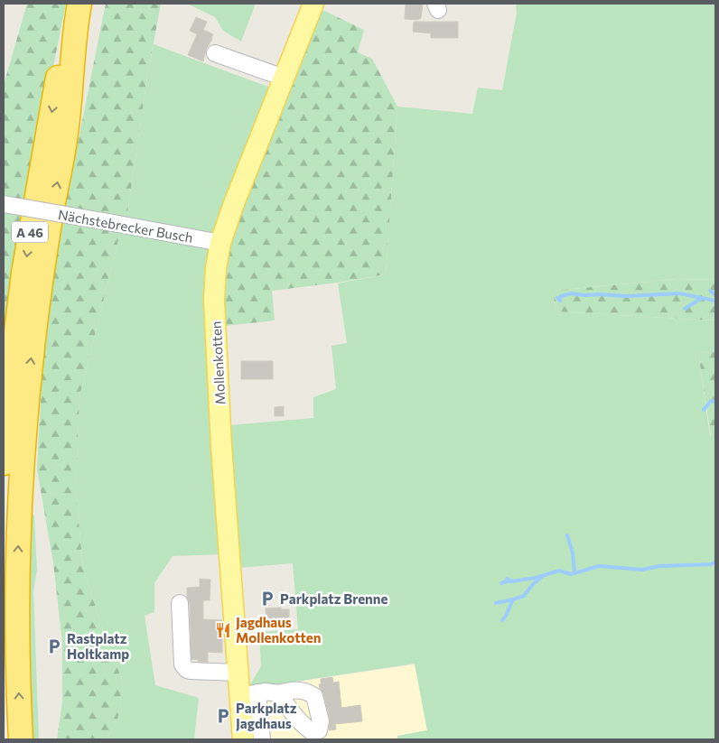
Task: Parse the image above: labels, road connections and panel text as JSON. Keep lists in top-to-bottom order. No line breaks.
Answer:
{"streets":{"highway":["A 46"],"main road":["Mollenkotten"],"street":["Nächstebrecker Busch"]},"crossings":[["Nächstebrecker Busch","Mollenkotten"]],"places":{"parking":["Parkplatz Brenne","Rastplatz Holtkamp","Parkplatz Jagdhaus"],"restaurant":["Jagdhaus Mollenkotten"]}}
